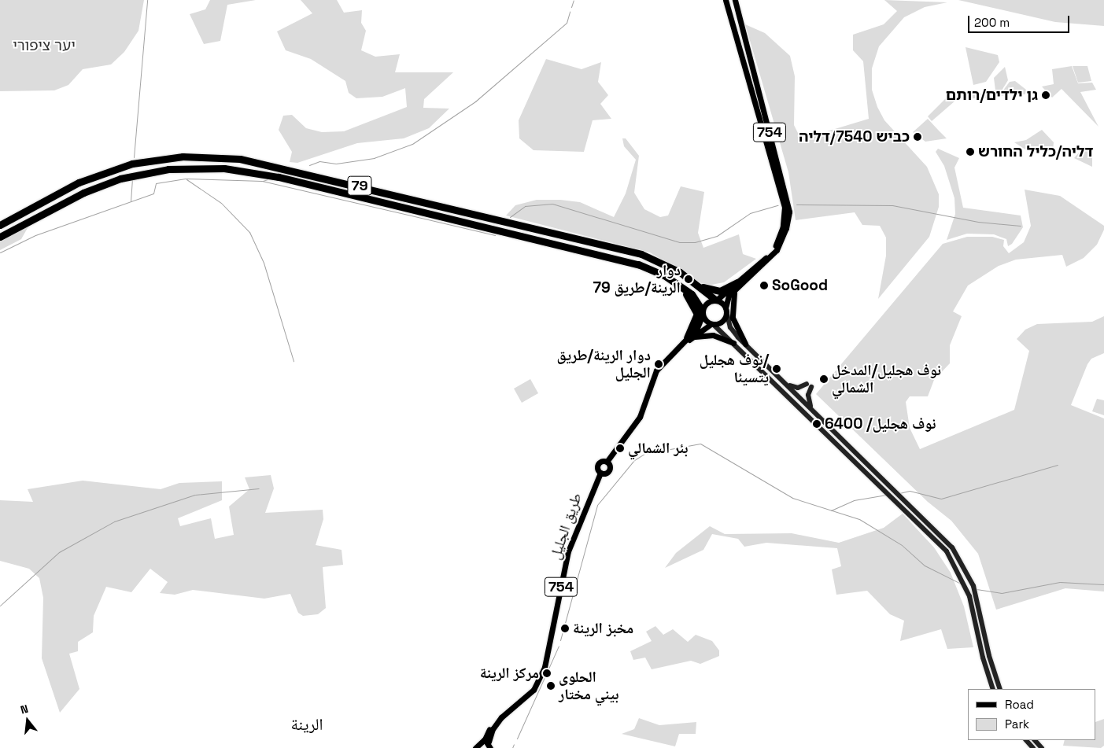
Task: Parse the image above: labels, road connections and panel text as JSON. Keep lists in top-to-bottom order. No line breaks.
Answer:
{"streets":{"highway":["79"],"main road":["754","طريق الجليل"]},"crossings":[["754","79"],["754","طريق الجليل"]],"districts":["الرينة"],"parks":["יער ציפורי"],"places":["גן ילדים/רותם","כביש 7540/דליה","דליה/כליל החורש","دوار الرينة/طريق 79","SoGood","دوار الرينة/طريق الجليل","نوف هجليل/ يتسيئا","نوف هجليل/المدخل الشمالي","نوف هجليل/ 6400","بئر الشمالي","مخبز الرينة","مركز الرينة","الحلوى بيني مختار"],"legend":["Road","Park"],"scale_bar":"200 m","north":"top"}
